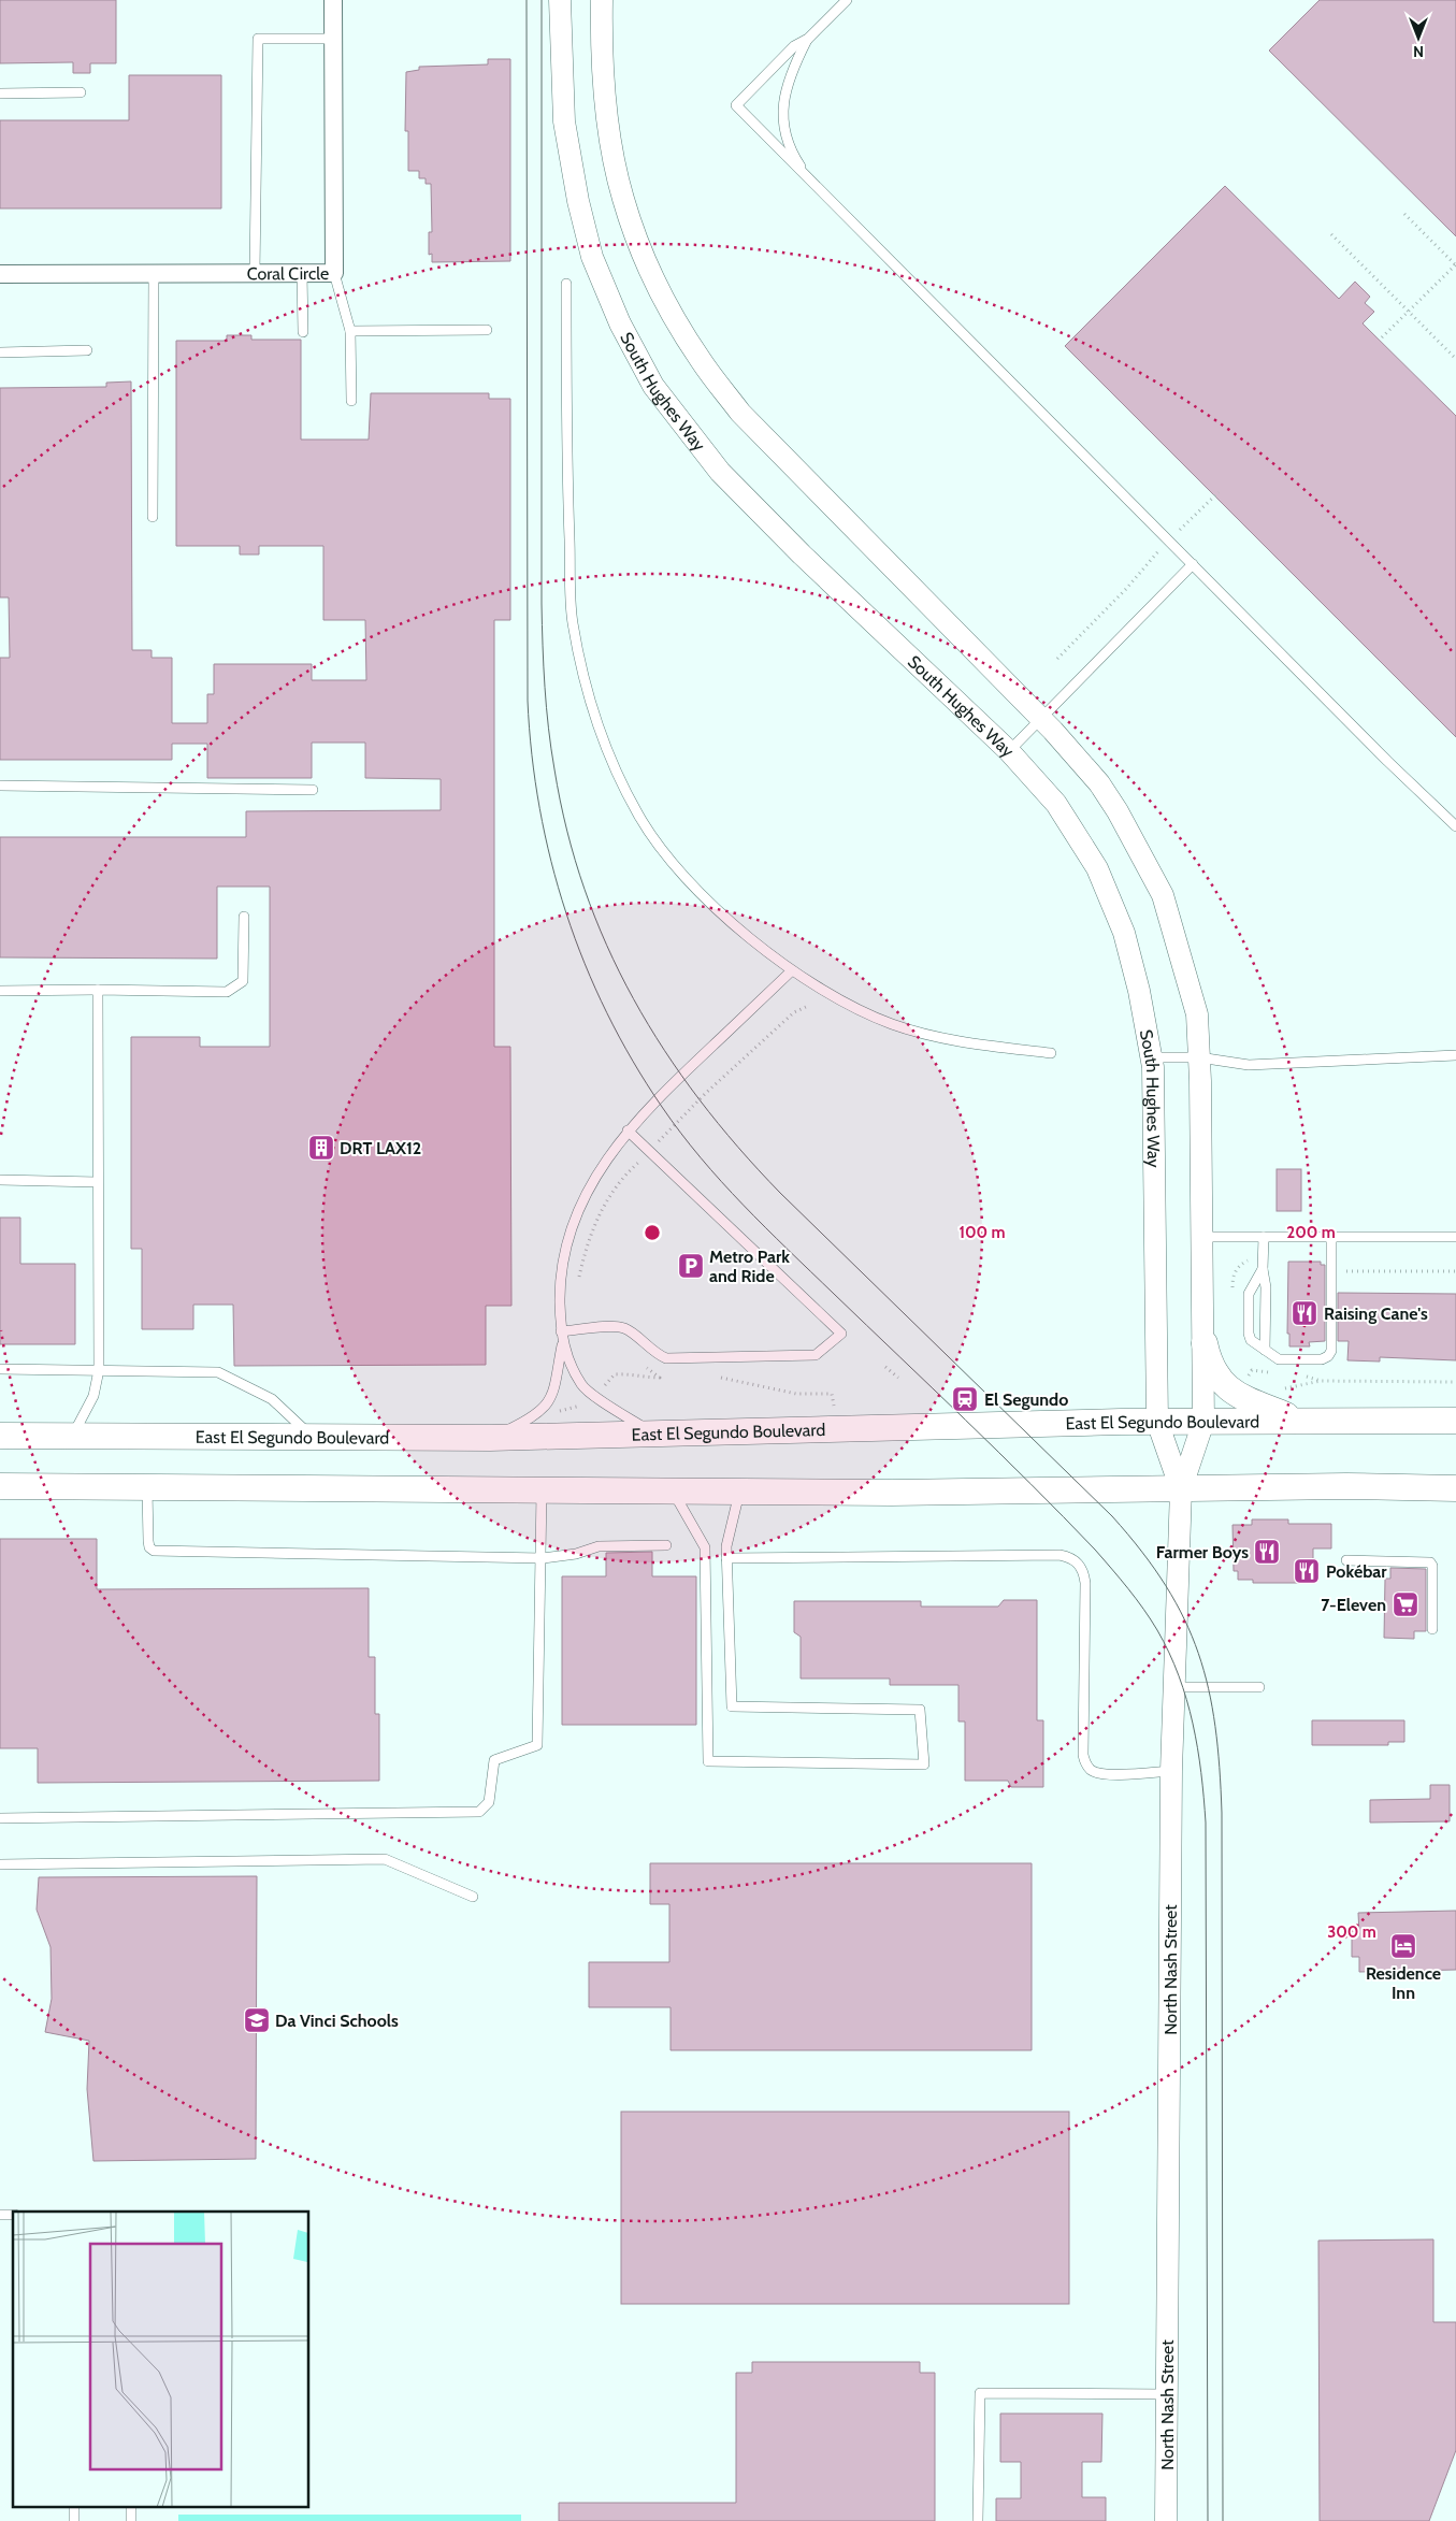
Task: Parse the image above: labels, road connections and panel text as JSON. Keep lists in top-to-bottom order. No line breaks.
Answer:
{"streets":{"main road":["East El Segundo Boulevard"],"street":["Coral Circle","South Hughes Way","North Nash Street"]},"crossings":[["South Hughes Way","East El Segundo Boulevard"],["South Hughes Way","North Nash Street"],["East El Segundo Boulevard","North Nash Street"]],"places":{"building":["DRT LAX12"],"parking":["Metro Park and Ride"],"restaurant":["Raising Cane's","Farmer Boys","Pokébar"],"station":["El Segundo"],"supermarket":["7-Eleven"],"hotel":["Residence Inn"],"school or university":["Da Vinci Schools"]},"north":"bottom","rings":["100 m","200 m","300 m"]}
